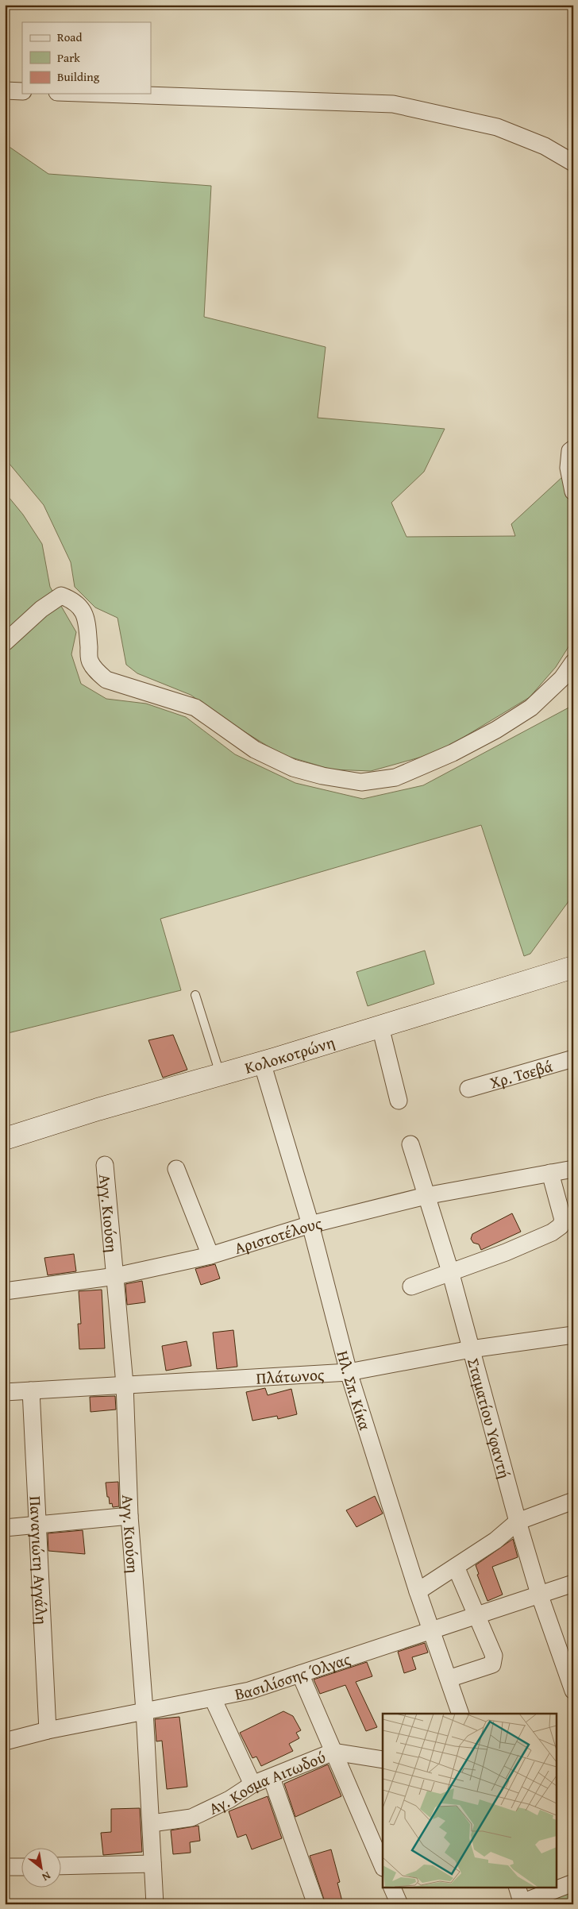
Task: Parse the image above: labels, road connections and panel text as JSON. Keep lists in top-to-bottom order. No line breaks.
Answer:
{"streets":{"street":["Κολοκοτρώνη","Χρ. Τσεβά","Αγγ. Κιούση","Αριστοτέλους","Πλάτωνος","Ηλ. Σπ. Κίκα","Σταματίου Υφαντή","Παναγιώτη Αγγάλη","Βασιλίσσης Όλγας","Αγ. Κοσμα Αιτωδού"]},"crossings":[["Κολοκοτρώνη","Ηλ. Σπ. Κίκα"],["Αγγ. Κιούση","Αριστοτέλους"],["Αγγ. Κιούση","Πλάτωνος"],["Αγγ. Κιούση","Βασιλίσσης Όλγας"],["Αγγ. Κιούση","Αγ. Κοσμα Αιτωδού"],["Αριστοτέλους","Ηλ. Σπ. Κίκα"],["Αριστοτέλους","Σταματίου Υφαντή"],["Πλάτωνος","Ηλ. Σπ. Κίκα"],["Πλάτωνος","Σταματίου Υφαντή"],["Πλάτωνος","Παναγιώτη Αγγάλη"],["Ηλ. Σπ. Κίκα","Βασιλίσσης Όλγας"],["Σταματίου Υφαντή","Βασιλίσσης Όλγας"],["Παναγιώτη Αγγάλη","Βασιλίσσης Όλγας"]],"legend":["Road","Park","Building"],"north":"bottom right"}
